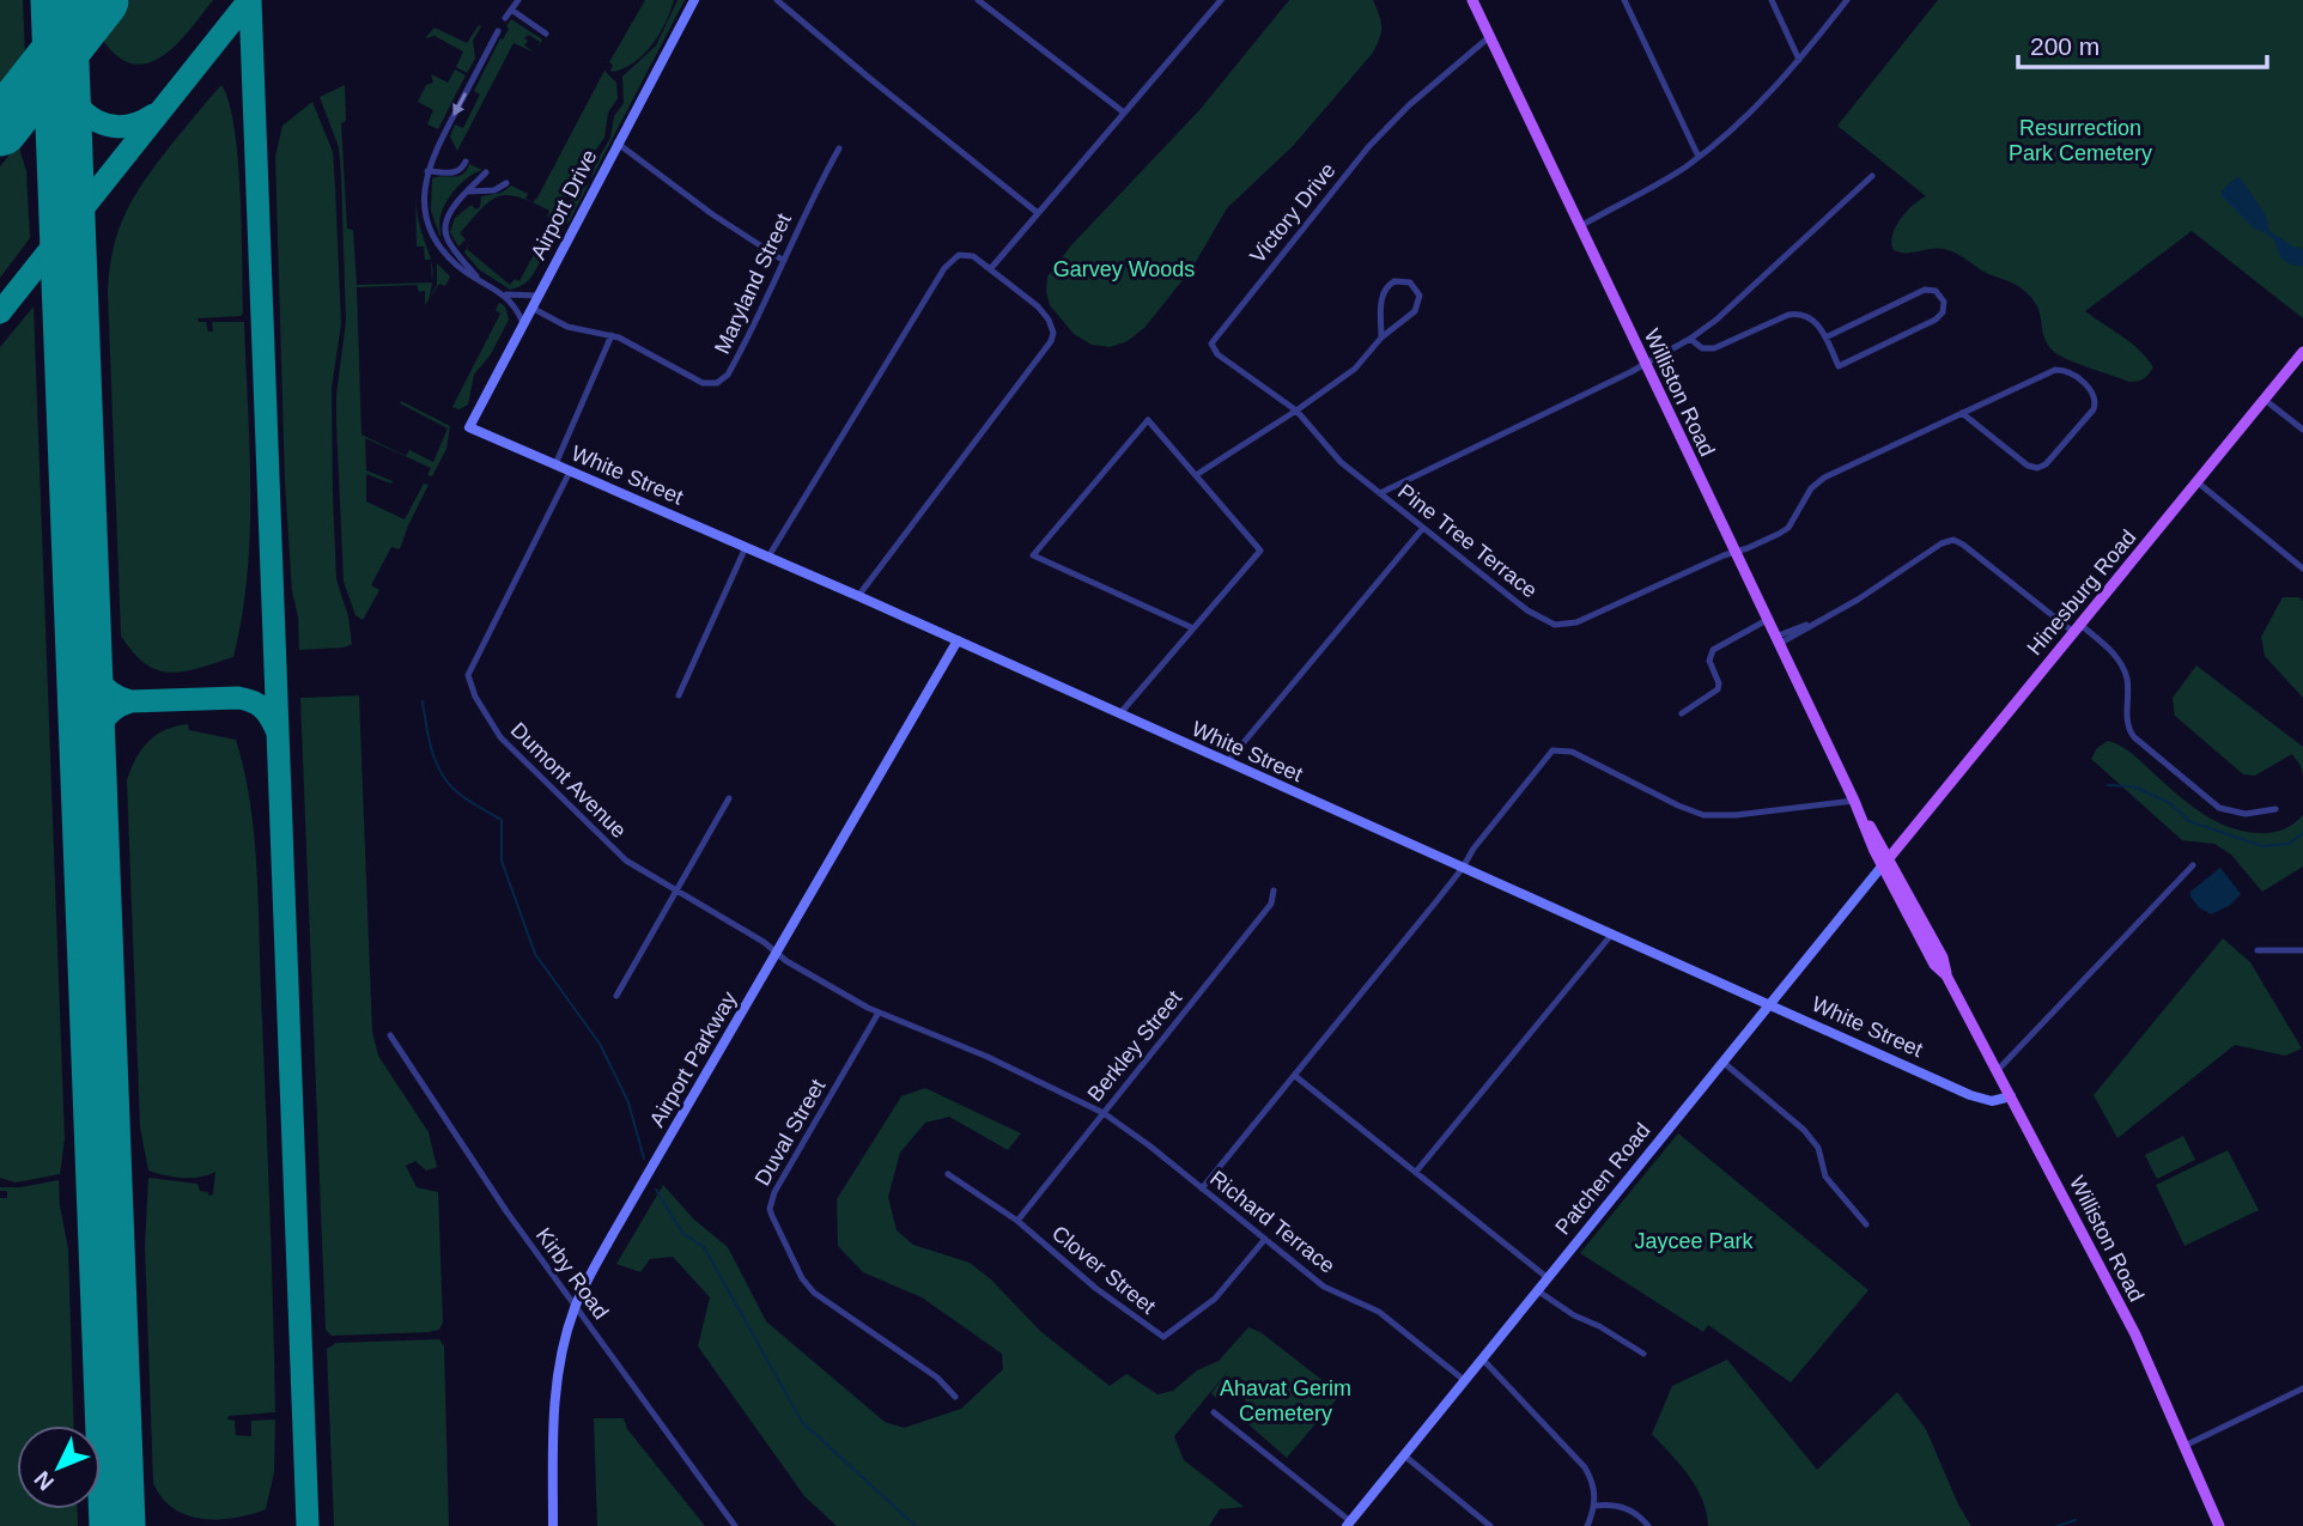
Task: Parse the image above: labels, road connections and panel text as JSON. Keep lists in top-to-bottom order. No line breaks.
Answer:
{"streets":{"main road":["Airport Drive","Williston Road","White Street","Hinesburg Road","Airport Parkway","Patchen Road"],"street":["Victory Drive","Maryland Street","Pine Tree Terrace","Dumont Avenue","Berkley Street","Duval Street","Richard Terrace","Clover Street","Kirby Road"]},"crossings":[["Airport Drive","Maryland Street"],["Airport Drive","White Street"],["Victory Drive","Williston Road"],["Victory Drive","Pine Tree Terrace"],["Williston Road","White Street"],["Williston Road","Pine Tree Terrace"],["Williston Road","Hinesburg Road"],["Williston Road","Patchen Road"],["White Street","Dumont Avenue"],["White Street","Airport Parkway"],["White Street","Patchen Road"],["Hinesburg Road","Patchen Road"],["Dumont Avenue","Airport Parkway"],["Dumont Avenue","Duval Street"],["Dumont Avenue","Richard Terrace"],["Berkley Street","Richard Terrace"],["Berkley Street","Clover Street"],["Airport Parkway","Kirby Road"],["Duval Street","Richard Terrace"],["Patchen Road","Richard Terrace"],["Richard Terrace","Clover Street"]],"parks":["Resurrection Park Cemetery","Garvey Woods","Jaycee Park","Ahavat Gerim Cemetery"],"scale_bar":"200 m","north":"bottom left"}
